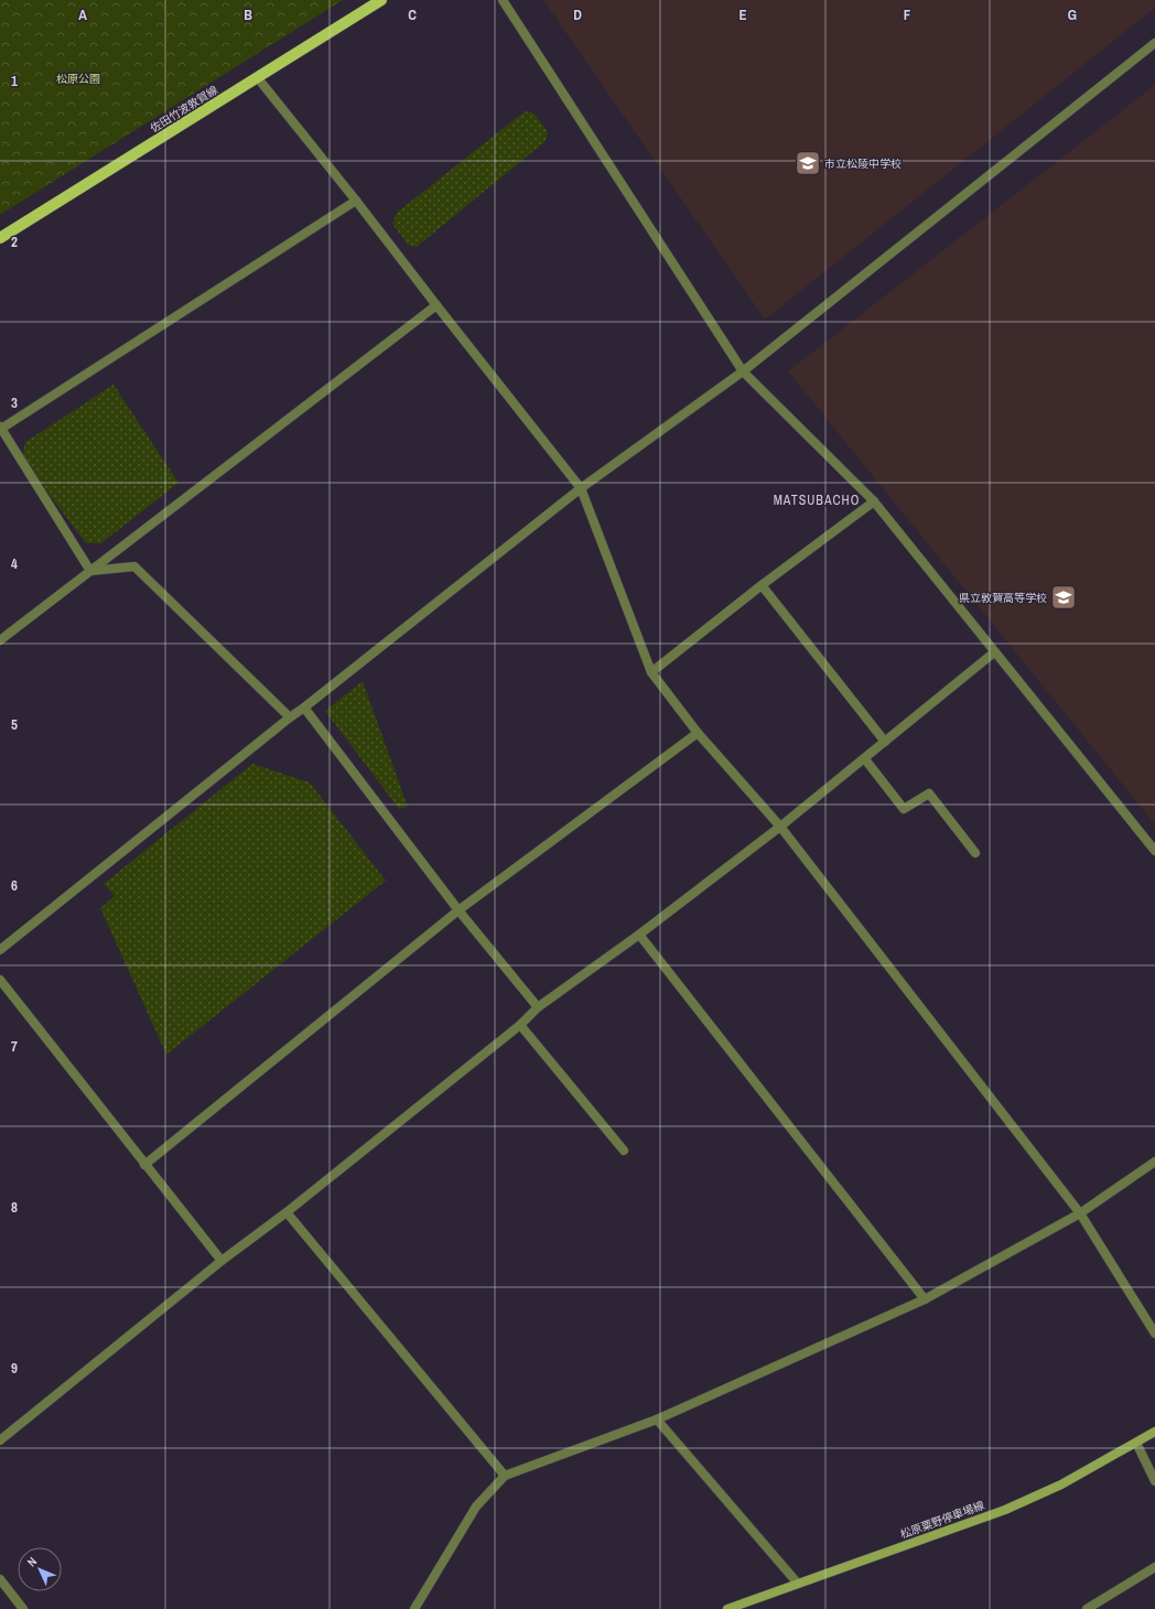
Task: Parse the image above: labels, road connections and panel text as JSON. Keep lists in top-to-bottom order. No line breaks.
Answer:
{"streets":{"main road":["佐田竹波敦賀線","松原粟野停車場線"]},"districts":["MATSUBACHO"],"parks":["松原公園"],"places":{"school or university":["市立松陵中学校","県立敦賀高等学校"]},"north":"top left","grid":{"columns":["A","B","C","D","E","F","G"],"rows":["1","2","3","4","5","6","7","8","9"]}}
